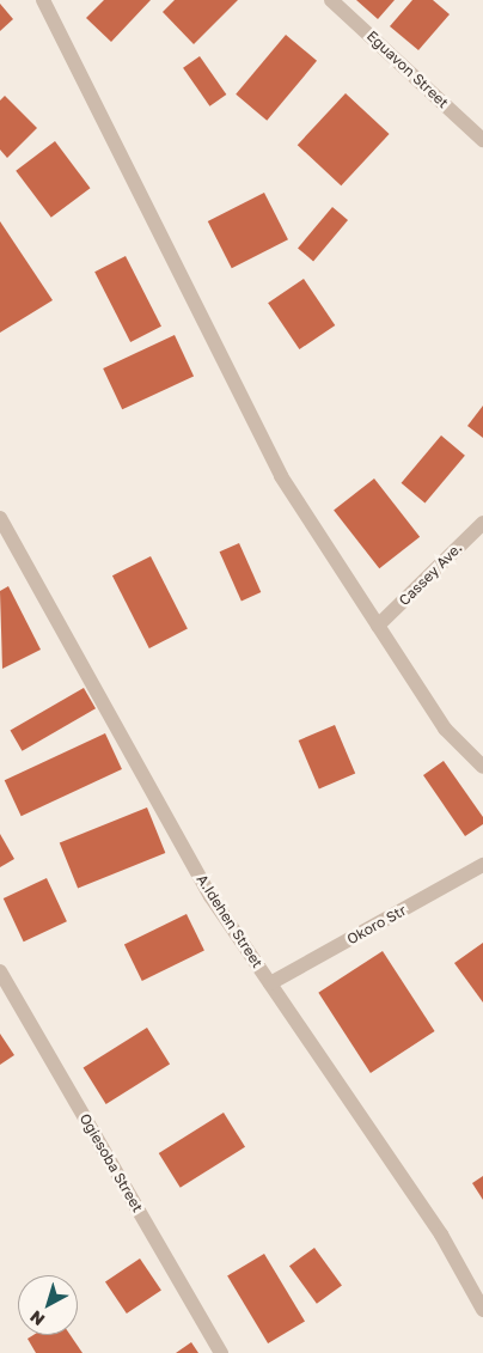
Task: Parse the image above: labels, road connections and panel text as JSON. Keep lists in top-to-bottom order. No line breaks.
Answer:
{"streets":{"street":["Eguavon Street","Cassey Ave.","A.Idehen Street","Okoro Str","Ogiesoba Street"]},"crossings":[["A.Idehen Street","Okoro Str"]],"north":"bottom left"}
